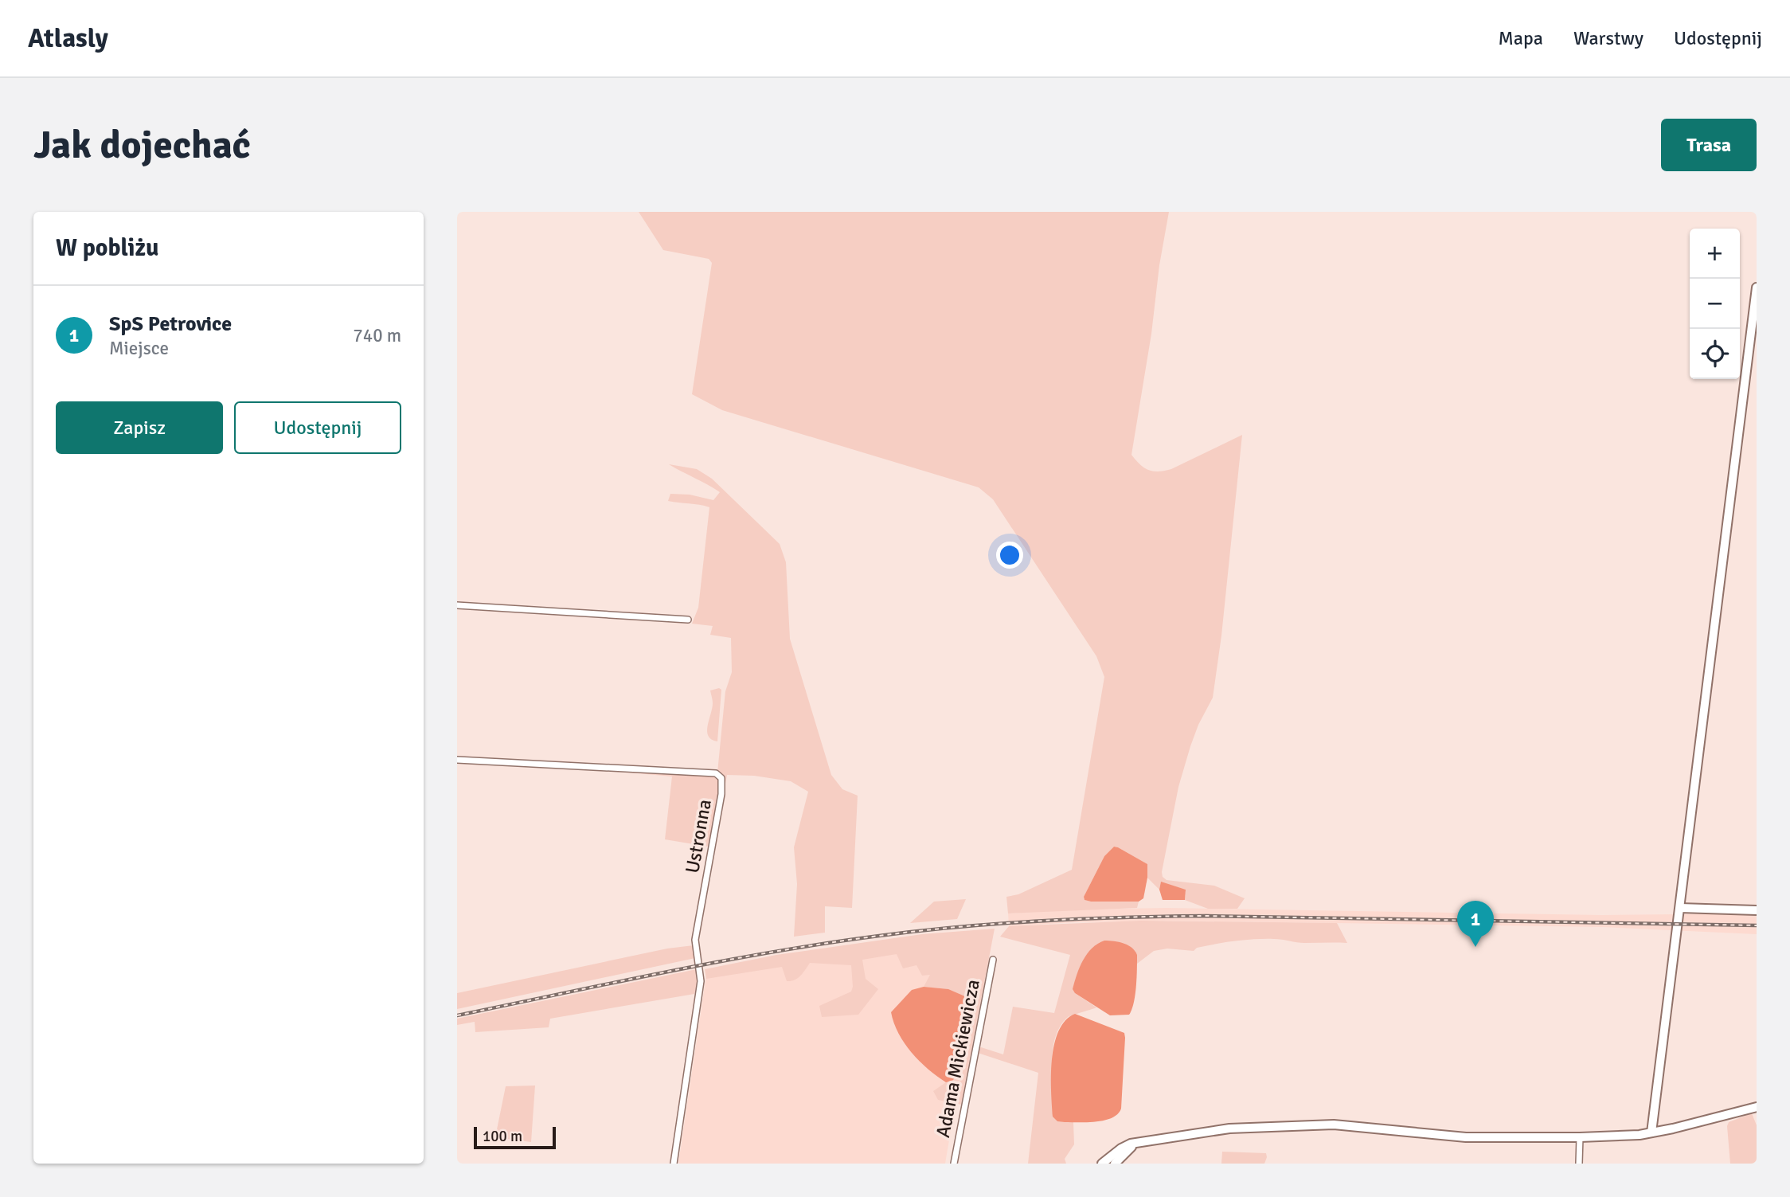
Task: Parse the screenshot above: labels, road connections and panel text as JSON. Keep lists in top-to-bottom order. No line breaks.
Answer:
{"streets":{"street":["Ustronna","Adama Mickiewicza"]},"scale_bar":"100 m","page":{"header":"Atlasly","nav":["Mapa","Warstwy","Udostępnij"],"buttons":["Trasa",["Zapisz","Udostępnij"]],"title":"Jak dojechać","heading":"W pobliżu","map_buttons":["+","−"],"list":[{"mark":"1","name":"SpS Petrovice","note":"Miejsce","value":"740 m"}],"pins":"1","scale":"100 m"}}
